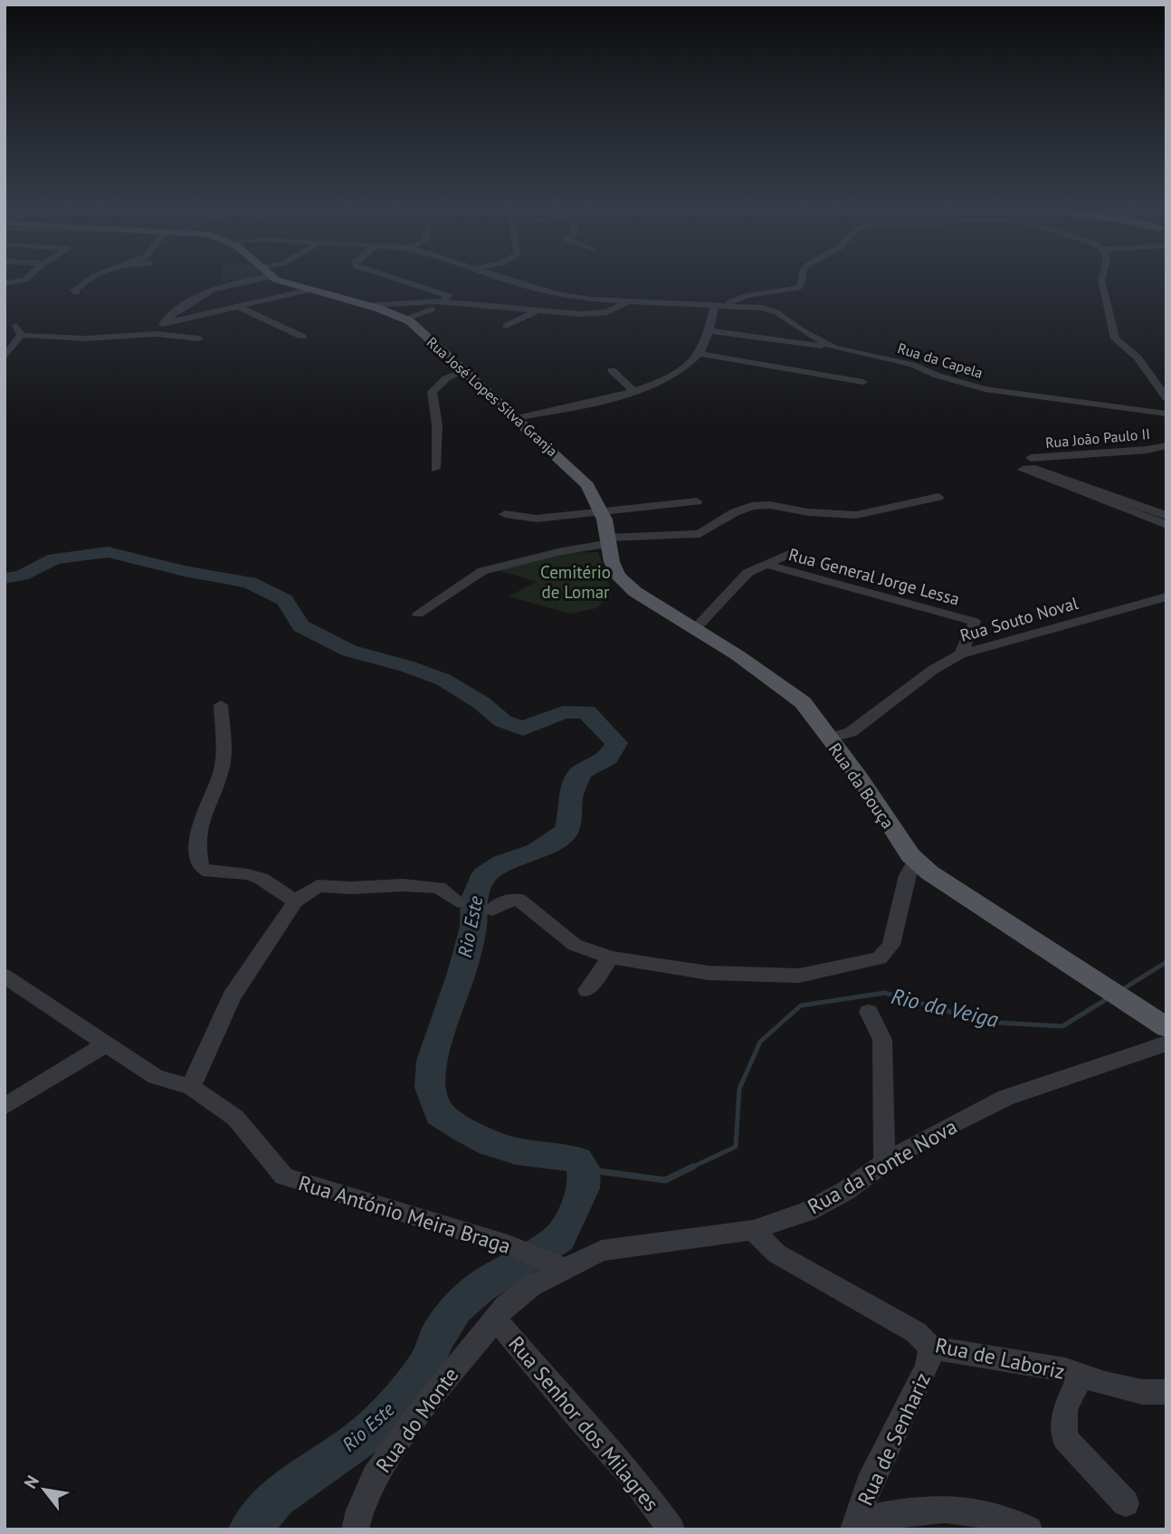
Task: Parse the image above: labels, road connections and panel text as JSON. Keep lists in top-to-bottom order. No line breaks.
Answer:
{"streets":{"main road":["Rua José Lopes Silva Granja","Rua da Bouça"],"street":["Rua da Capela","Rua João Paulo II","Rua General Jorge Lessa","Rua Souto Noval","Rua da Ponte Nova","Rua António Meira Braga","Rua de Laboriz","Rua do Monte","Rua Senhor dos Milagres","Rua de Senhariz"]},"crossings":[["Rua José Lopes Silva Granja","Rua da Bouça"],["Rua General Jorge Lessa","Rua Souto Noval"],["Rua General Jorge Lessa","Rua da Bouça"],["Rua Souto Noval","Rua da Bouça"],["Rua da Ponte Nova","Rua António Meira Braga"],["Rua da Ponte Nova","Rua de Laboriz"],["Rua da Ponte Nova","Rua do Monte"],["Rua da Ponte Nova","Rua Senhor dos Milagres"],["Rua de Laboriz","Rua de Senhariz"],["Rua do Monte","Rua Senhor dos Milagres"]],"water":["Rio Este","Rio da Veiga"],"parks":["Cemitério de Lomar"],"north":"top left"}
